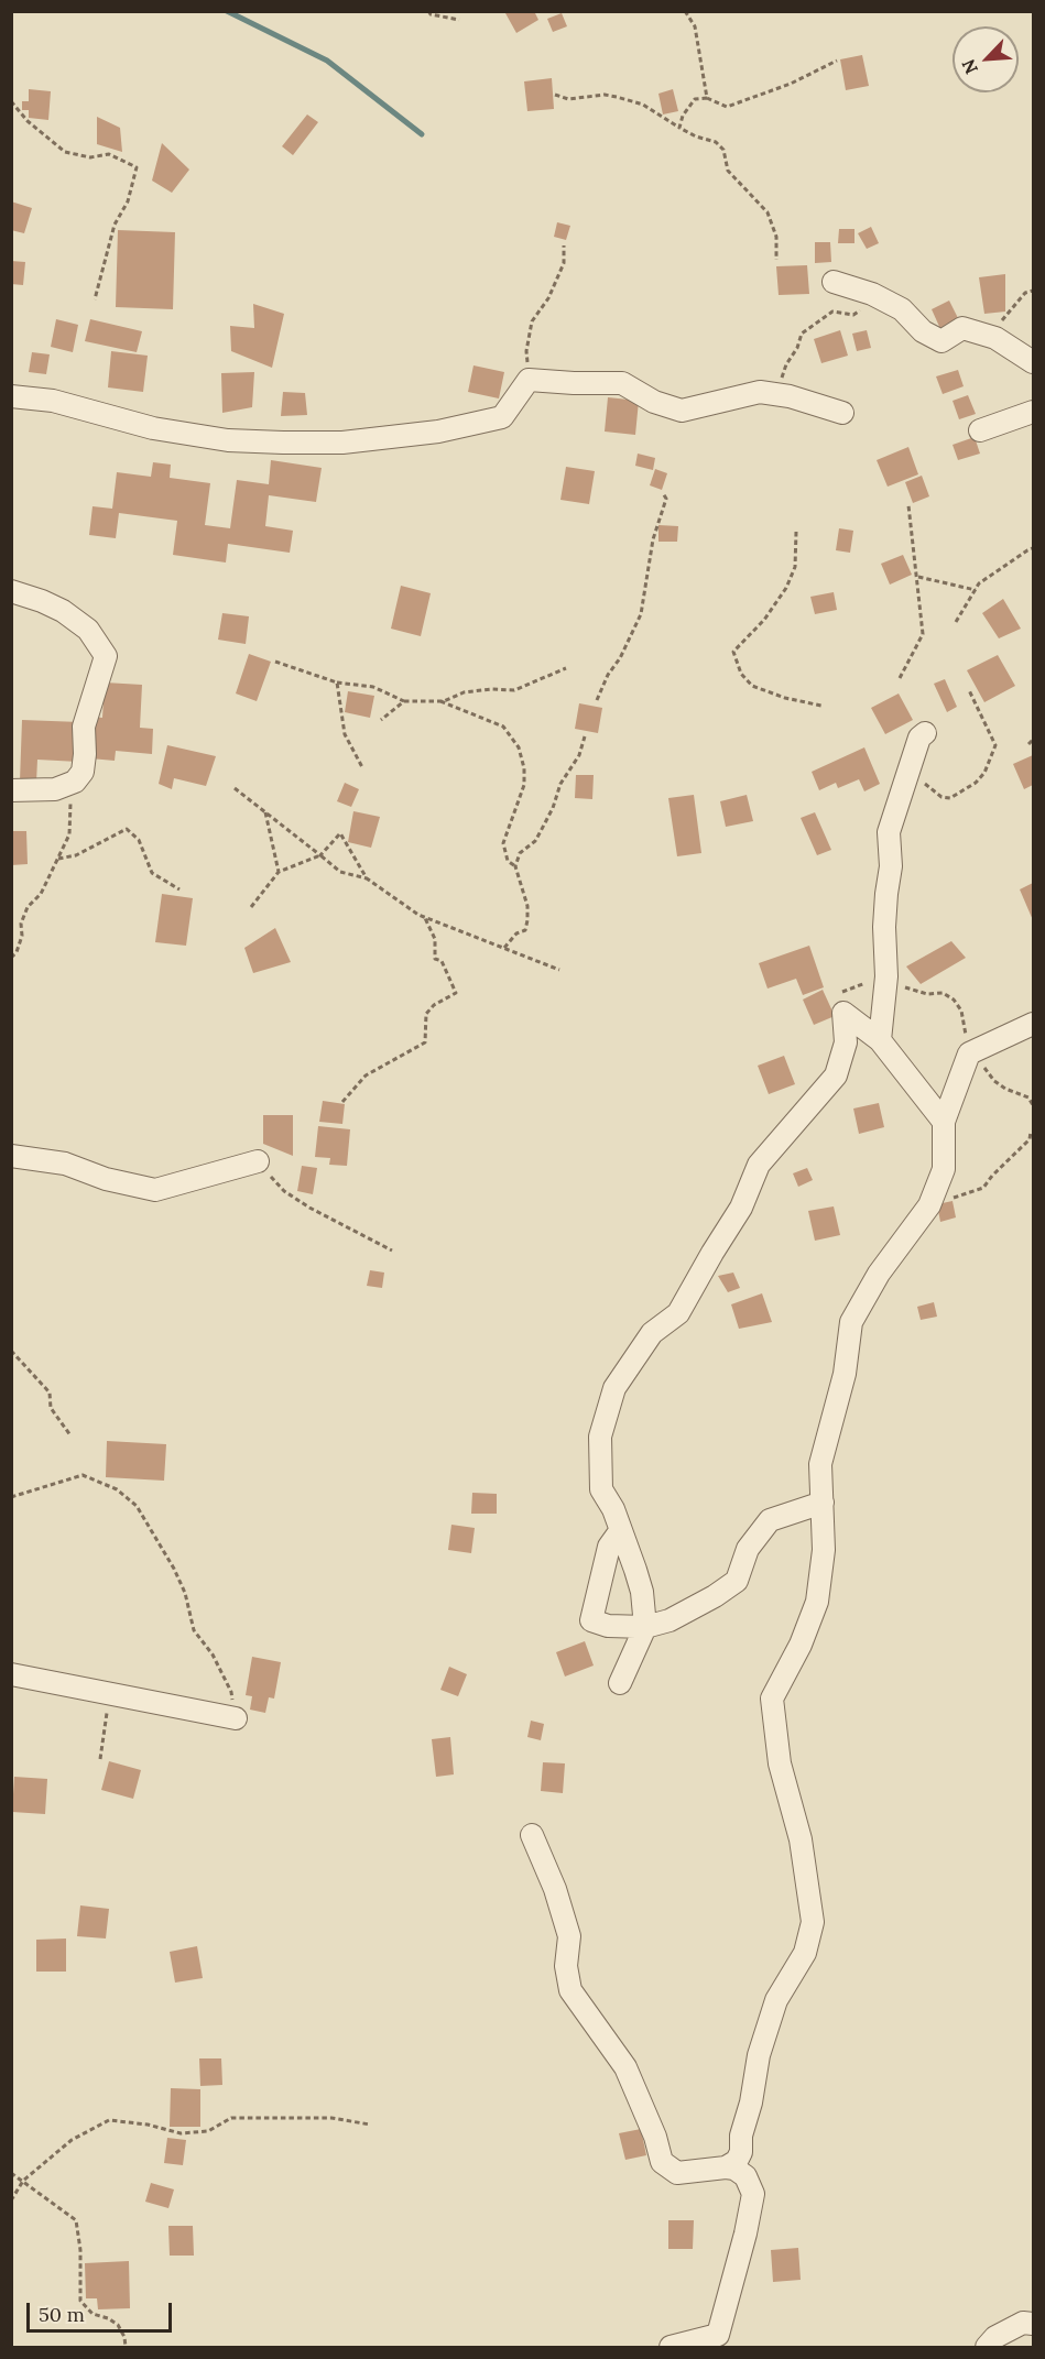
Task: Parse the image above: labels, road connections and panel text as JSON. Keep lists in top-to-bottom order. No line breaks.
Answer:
{"scale_bar":"50 m","north":"bottom left"}
